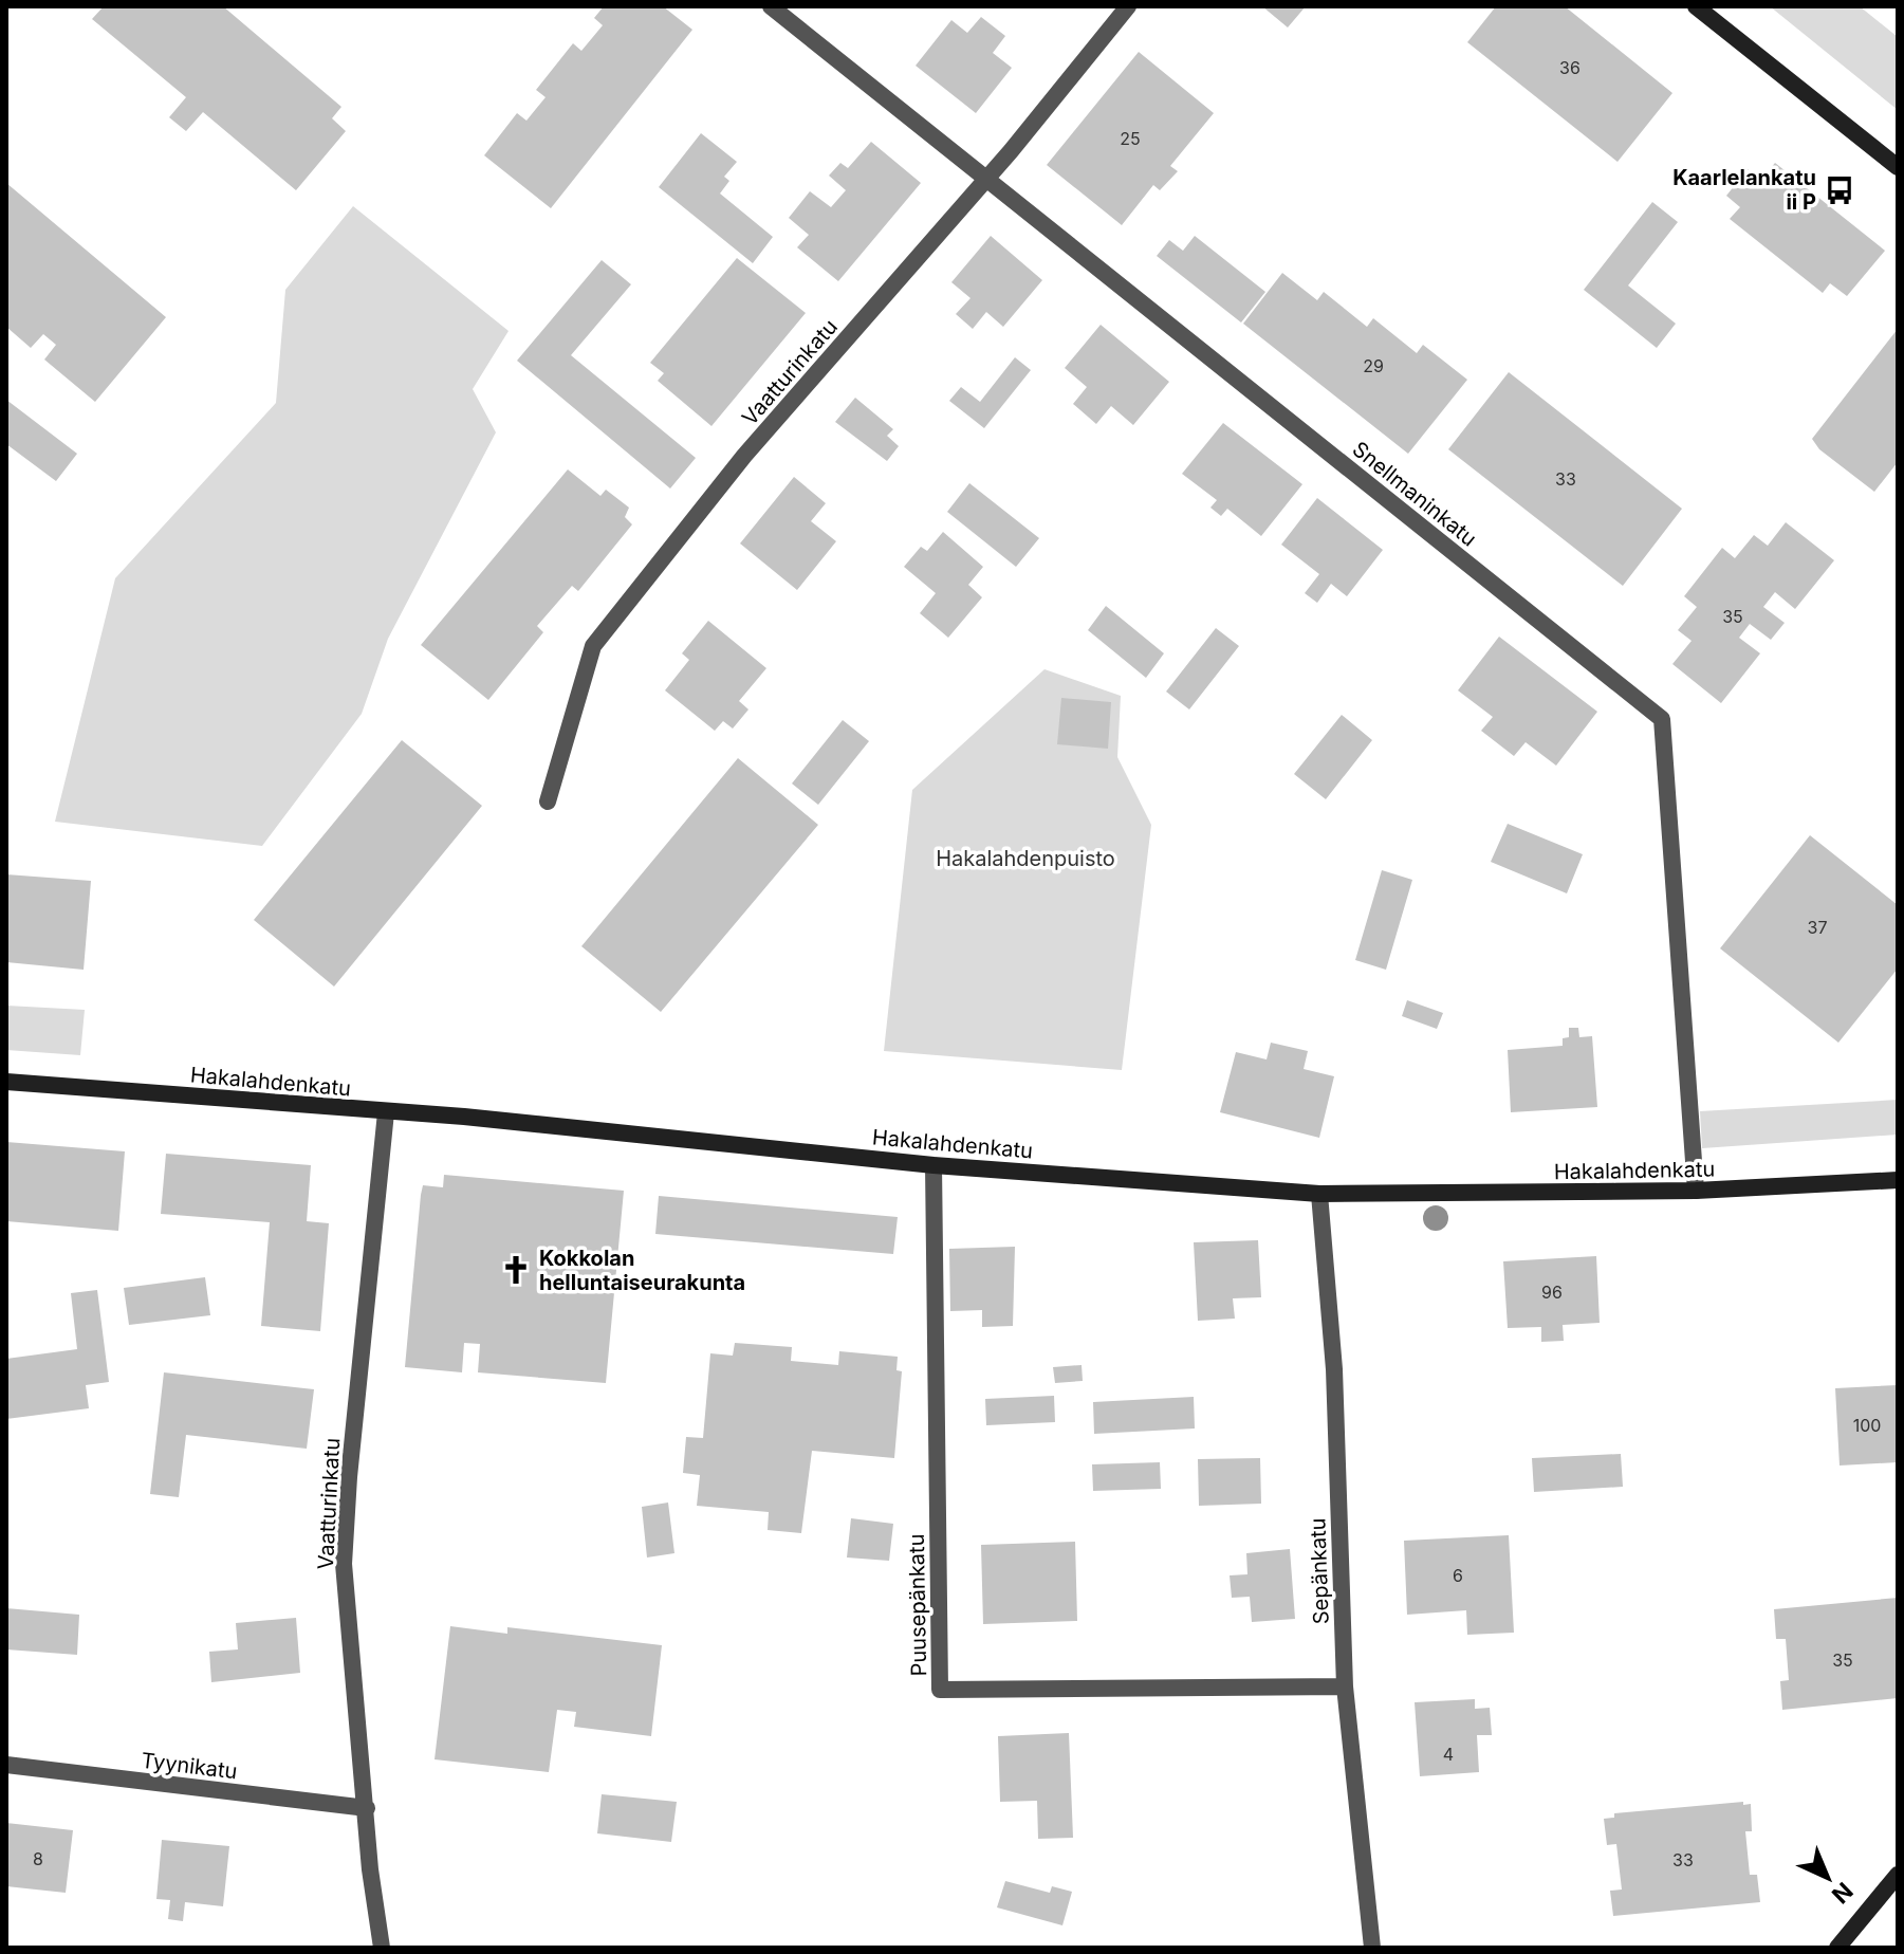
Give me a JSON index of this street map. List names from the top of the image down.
{
  "streets": {
    "street": [
      "Vaatturinkatu",
      "Snellmaninkatu",
      "Hakalahdenkatu",
      "Sepänkatu",
      "Puusepänkatu",
      "Tyynikatu"
    ]
  },
  "crossings": [
    ["Vaatturinkatu", "Snellmaninkatu"],
    ["Vaatturinkatu", "Hakalahdenkatu"],
    ["Vaatturinkatu", "Tyynikatu"],
    ["Snellmaninkatu", "Hakalahdenkatu"],
    ["Hakalahdenkatu", "Sepänkatu"],
    ["Hakalahdenkatu", "Puusepänkatu"],
    ["Sepänkatu", "Puusepänkatu"]
  ],
  "parks": ["Hakalahdenpuisto"],
  "places": {
    "bus stop": ["Kaarlelankatu ii P"],
    "church": ["Kokkolan helluntaiseurakunta"]
  },
  "house_numbers": [
    "36",
    "25",
    "29",
    "33",
    "35",
    "37",
    "96",
    "100",
    "6",
    "35",
    "4",
    "8",
    "33"
  ],
  "north": "bottom right"
}
